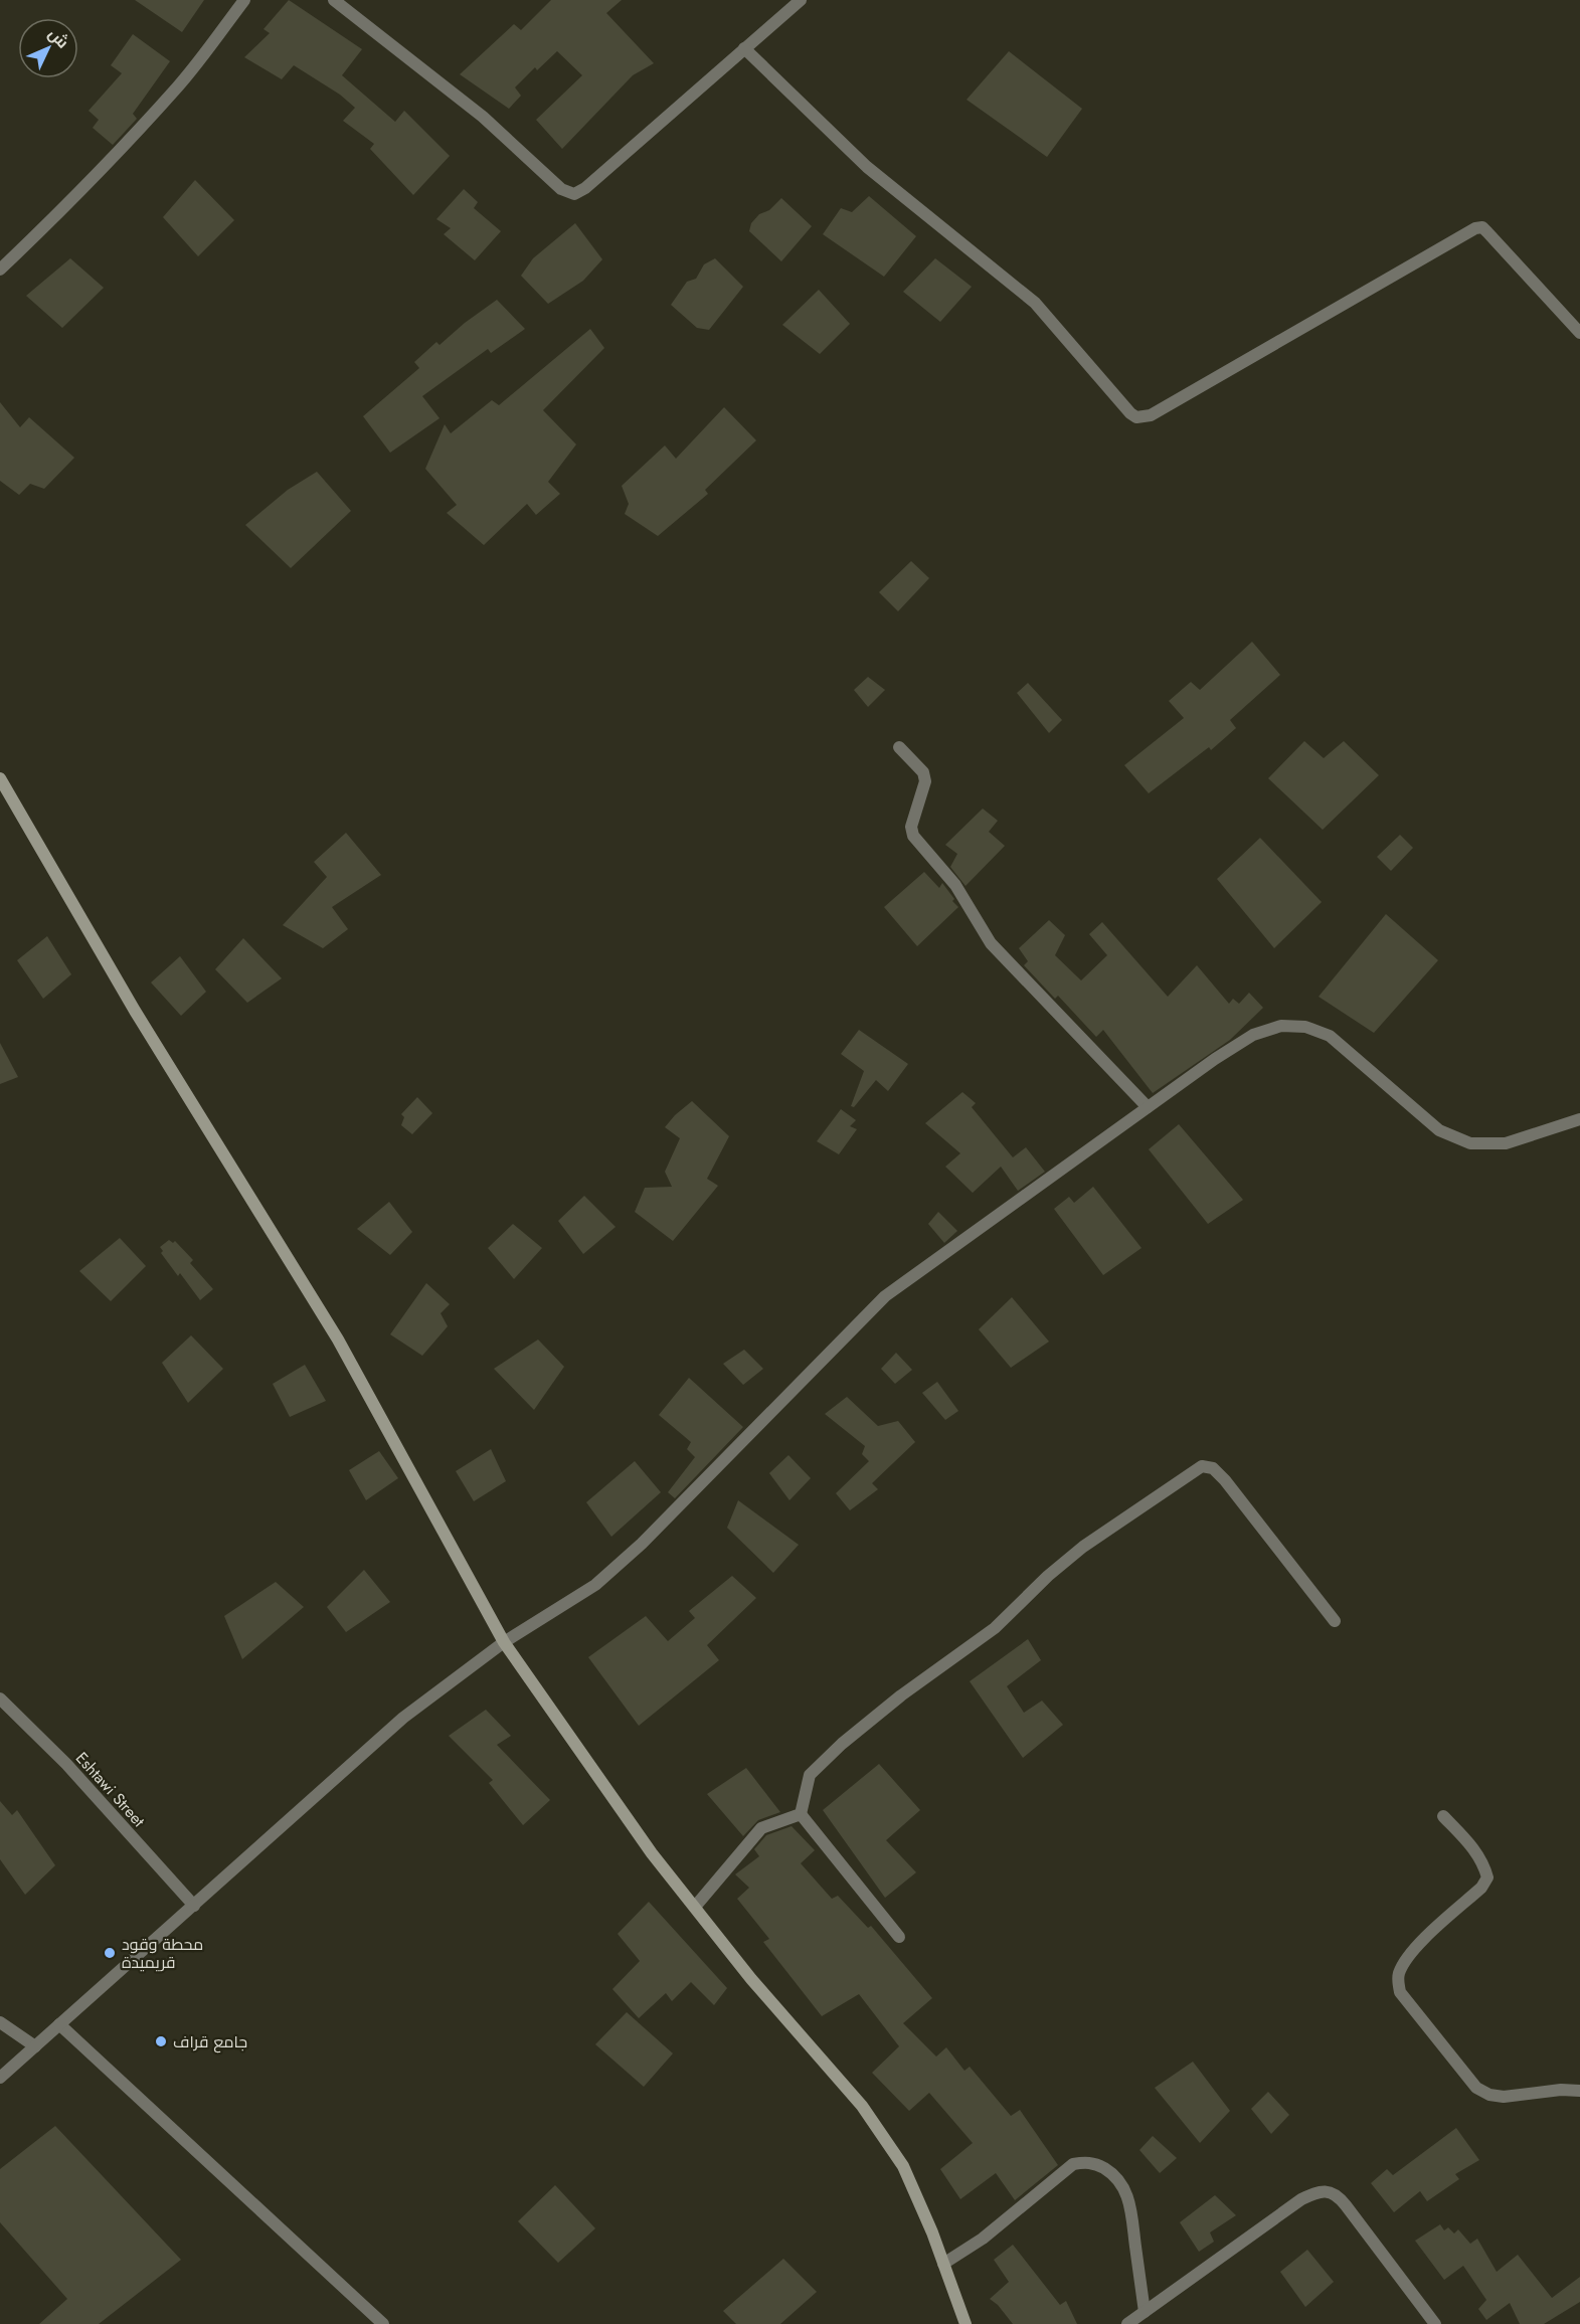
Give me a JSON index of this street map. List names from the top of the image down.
{
  "streets": {
    "street": ["Eshtawi Street"]
  },
  "places": ["محطة وقود قريميدة", "جامع قراف"],
  "north": "top right"
}
